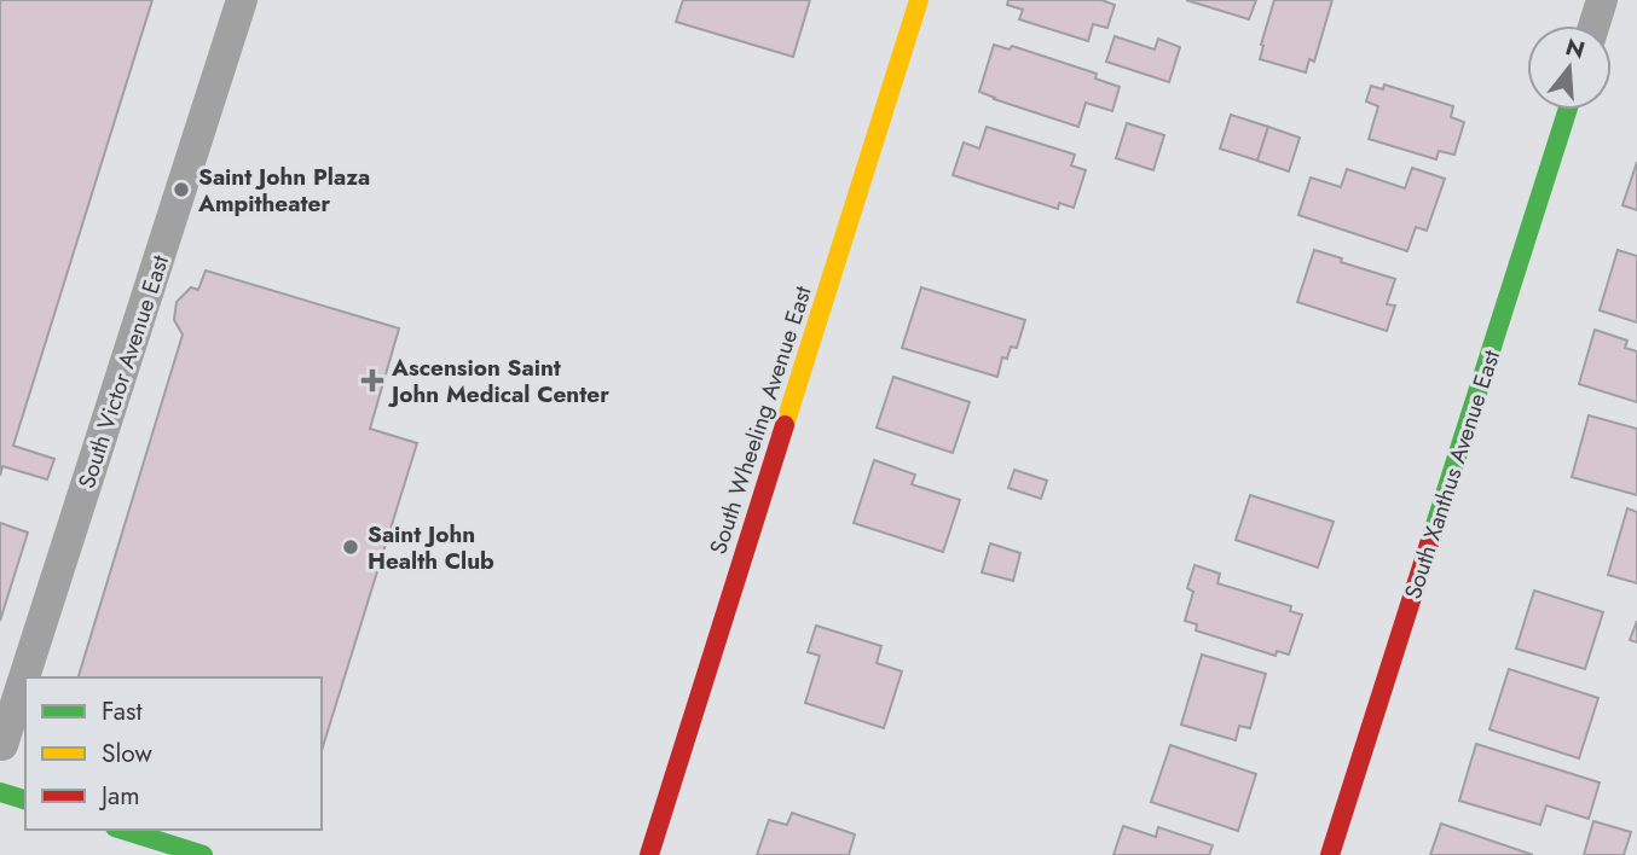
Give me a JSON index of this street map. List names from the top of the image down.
{
  "streets": {
    "street": ["South Victor Avenue East", "South Wheeling Avenue East", "South Xanthus Avenue East"]
  },
  "places": {
    "other": ["Saint John Plaza Ampitheater", "Saint John Health Club"],
    "health": ["Ascension Saint John Medical Center"]
  },
  "legend": ["Fast", "Slow", "Jam"],
  "north": "top"
}
